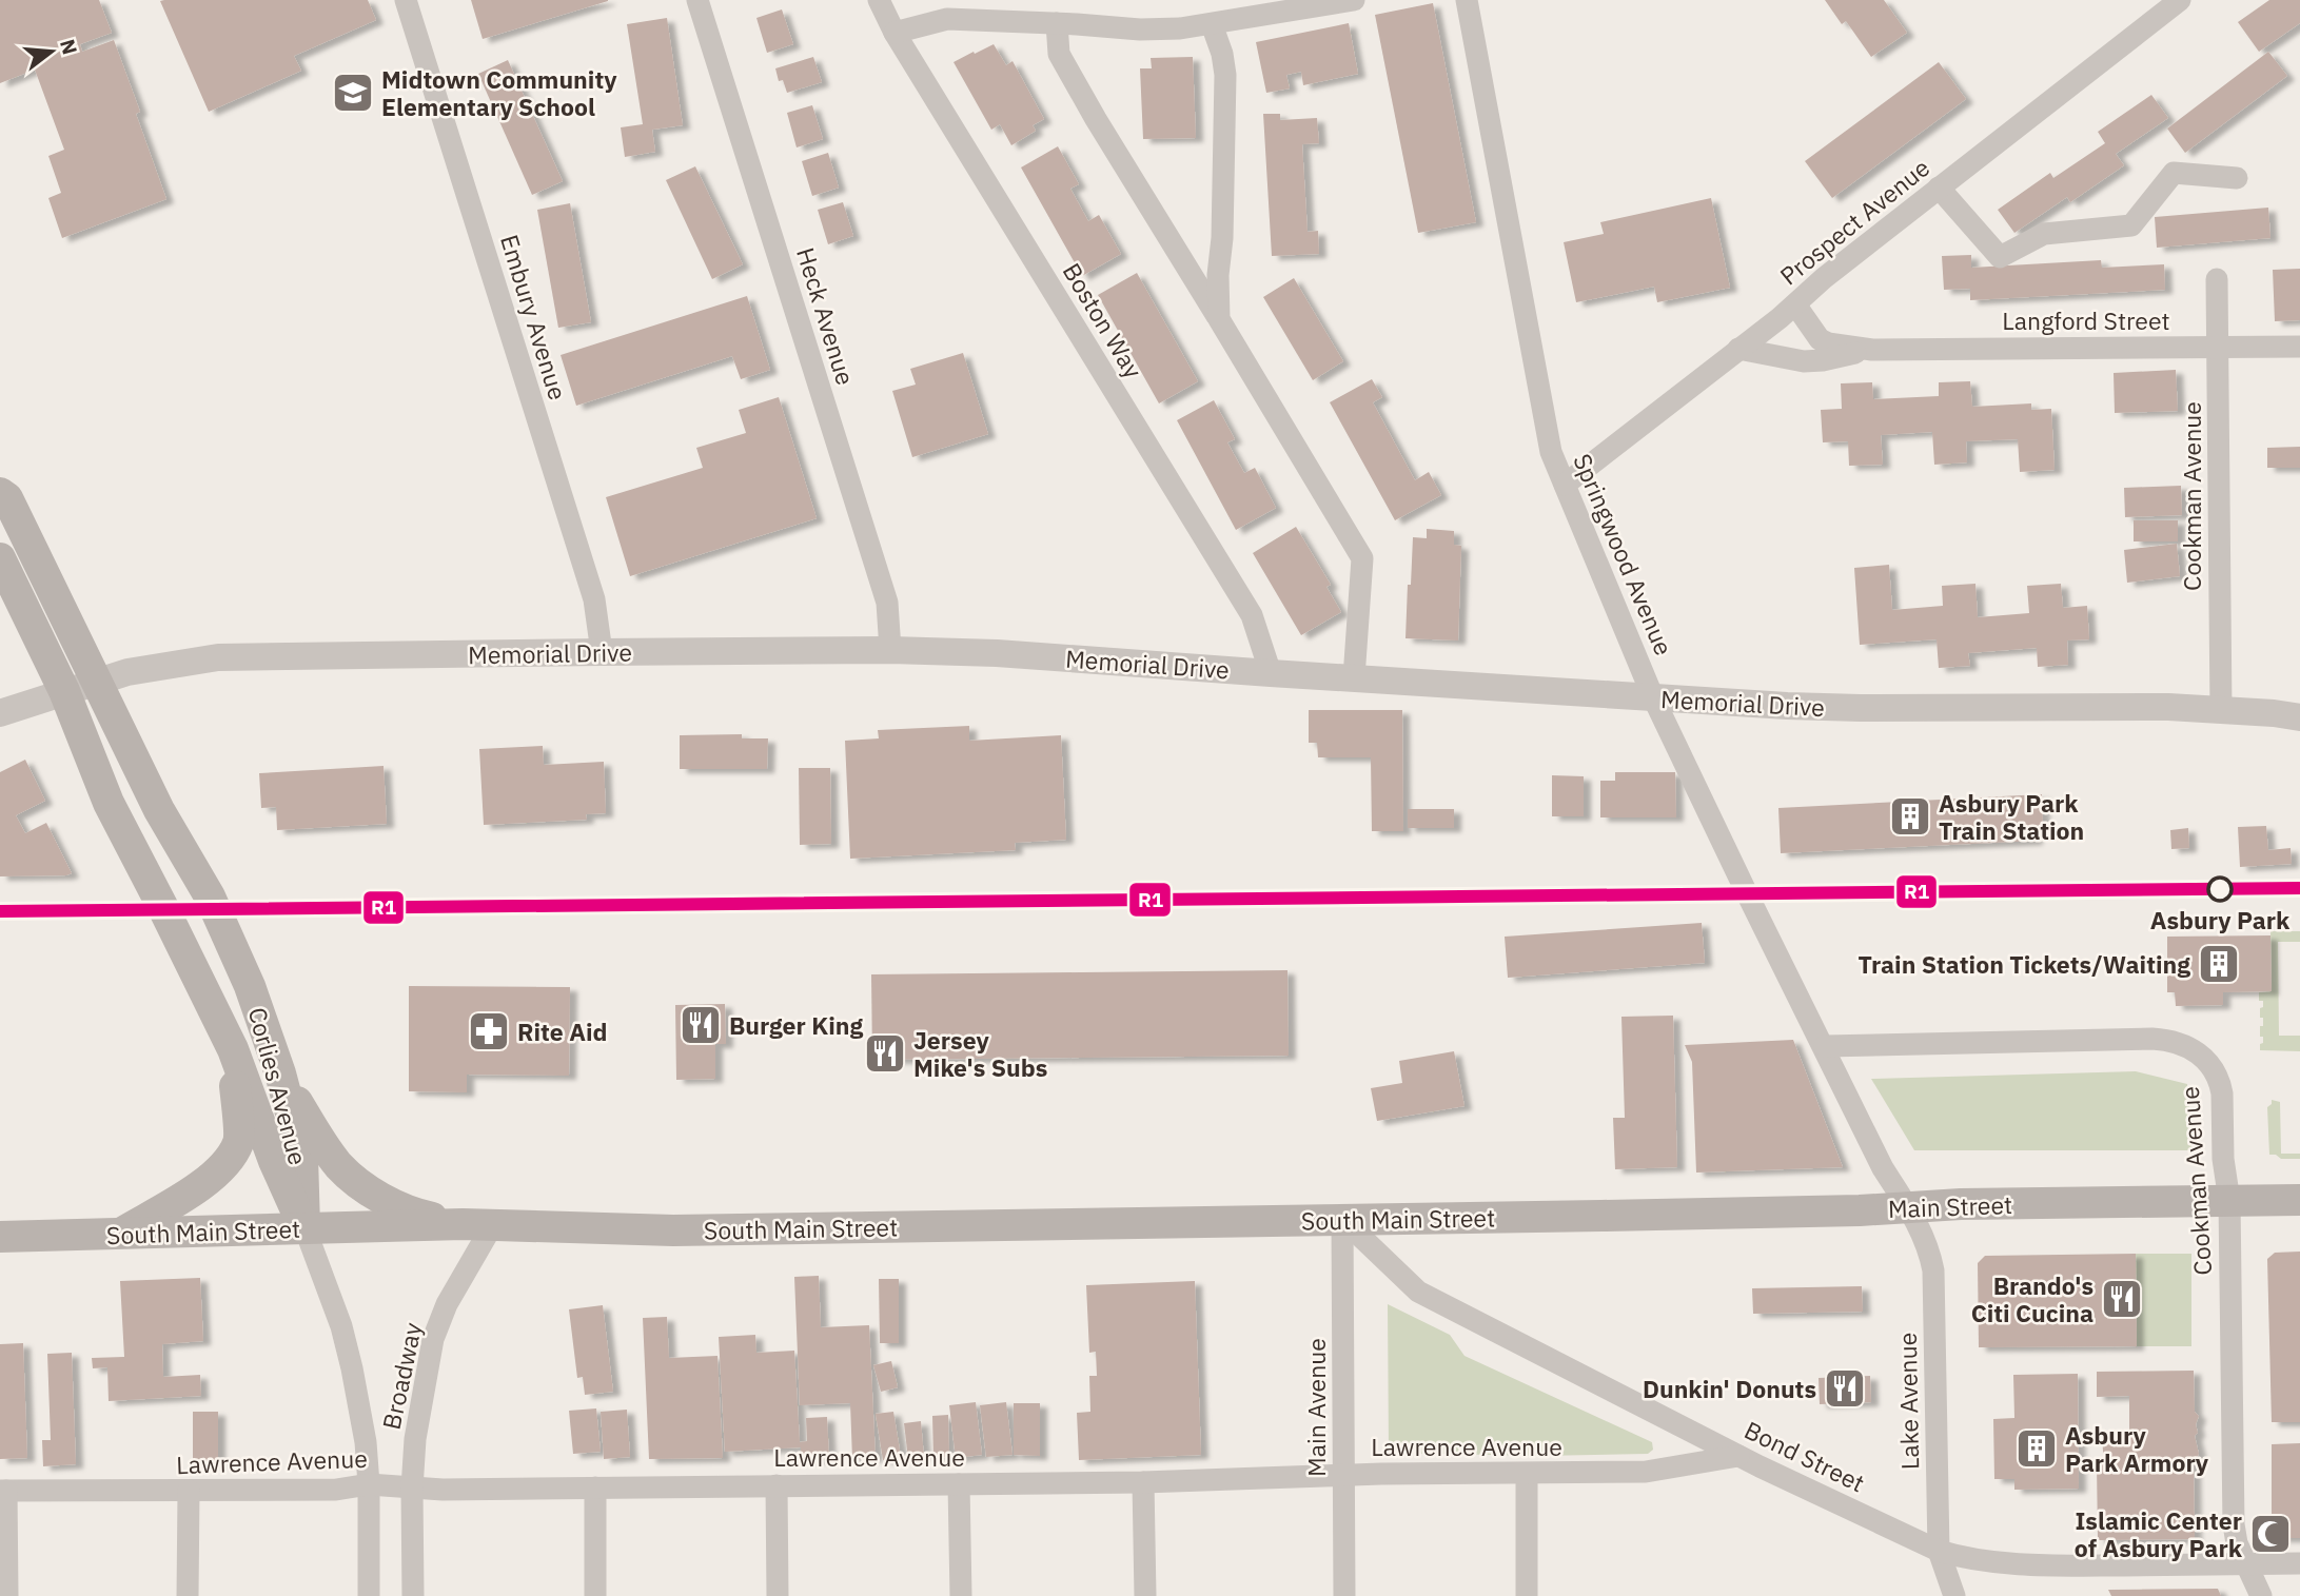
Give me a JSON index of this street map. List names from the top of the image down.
{
  "streets": {
    "main road": ["Corlies Avenue", "Main Street", "South Main Street"],
    "street": [
      "Prospect Avenue",
      "Heck Avenue",
      "Embury Avenue",
      "Boston Way",
      "Langford Street",
      "Cookman Avenue",
      "Springwood Avenue",
      "Memorial Drive",
      "Broadway",
      "Lake Avenue",
      "Main Avenue",
      "Lawrence Avenue",
      "Bond Street"
    ]
  },
  "crossings": [
    ["Prospect Avenue", "Langford Street"],
    ["Prospect Avenue", "Springwood Avenue"],
    ["Heck Avenue", "Memorial Drive"],
    ["Embury Avenue", "Memorial Drive"],
    ["Boston Way", "Memorial Drive"],
    ["Langford Street", "Cookman Avenue"],
    ["Cookman Avenue", "Springwood Avenue"],
    ["Cookman Avenue", "Memorial Drive"],
    ["Cookman Avenue", "Main Street"],
    ["Cookman Avenue", "Bond Street"],
    ["Springwood Avenue", "Memorial Drive"],
    ["Springwood Avenue", "Main Street"],
    ["Springwood Avenue", "Lake Avenue"],
    ["Memorial Drive", "Corlies Avenue"],
    ["Corlies Avenue", "South Main Street"],
    ["Corlies Avenue", "Broadway"],
    ["Main Street", "South Main Street"],
    ["Main Street", "Lake Avenue"],
    ["South Main Street", "Broadway"],
    ["South Main Street", "Main Avenue"],
    ["South Main Street", "Bond Street"],
    ["Broadway", "Lawrence Avenue"],
    ["Lake Avenue", "Bond Street"],
    ["Main Avenue", "Lawrence Avenue"],
    ["Main Avenue", "Bond Street"],
    ["Lawrence Avenue", "Bond Street"]
  ],
  "places": {
    "school or university": ["Midtown Community Elementary School"],
    "building": ["Asbury Park Train Station", "Train Station Tickets/Waiting", "Asbury Park Armory"],
    "other": ["Asbury Park"],
    "restaurant": [
      "Burger King",
      "Jersey Mike's Subs",
      "Brando's Citi Cucina",
      "Dunkin' Donuts"
    ],
    "pharmacy": ["Rite Aid"],
    "mosque": ["Islamic Center of Asbury Park"]
  },
  "lines": ["transit line R1"],
  "north": "right"
}
